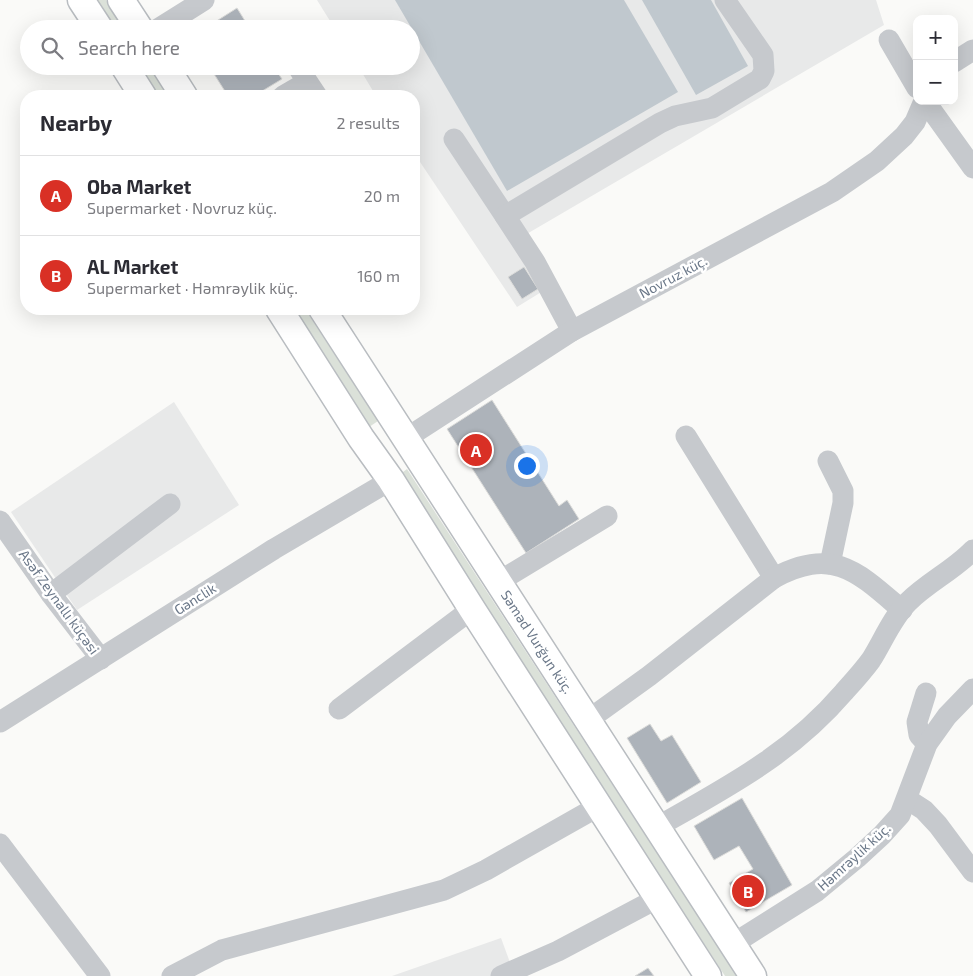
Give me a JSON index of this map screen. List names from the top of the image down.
{
  "streets": {
    "main road": ["Səməd Vurğun küç."],
    "street": [
      "Novruz küç.",
      "Gənclik",
      "Asəf Zeynallı küçəsi",
      "Həmrəylik küç."
    ]
  },
  "crossings": [
    ["Novruz küç.", "Səməd Vurğun küç."],
    ["Gənclik", "Asəf Zeynallı küçəsi"],
    ["Səməd Vurğun küç.", "Həmrəylik küç."]
  ],
  "page": {
    "map_buttons": ["+", "−"],
    "search": "Search here",
    "heading": ["Nearby", "2 results"],
    "list": [
      {
        "mark": "A",
        "name": "Oba Market",
        "note": "Supermarket · Novruz küç.",
        "value": "20 m"
      },
      {
        "mark": "B",
        "name": "AL Market",
        "note": "Supermarket · Həmrəylik küç.",
        "value": "160 m"
      }
    ],
    "pins": ["A", "B"]
  }
}
